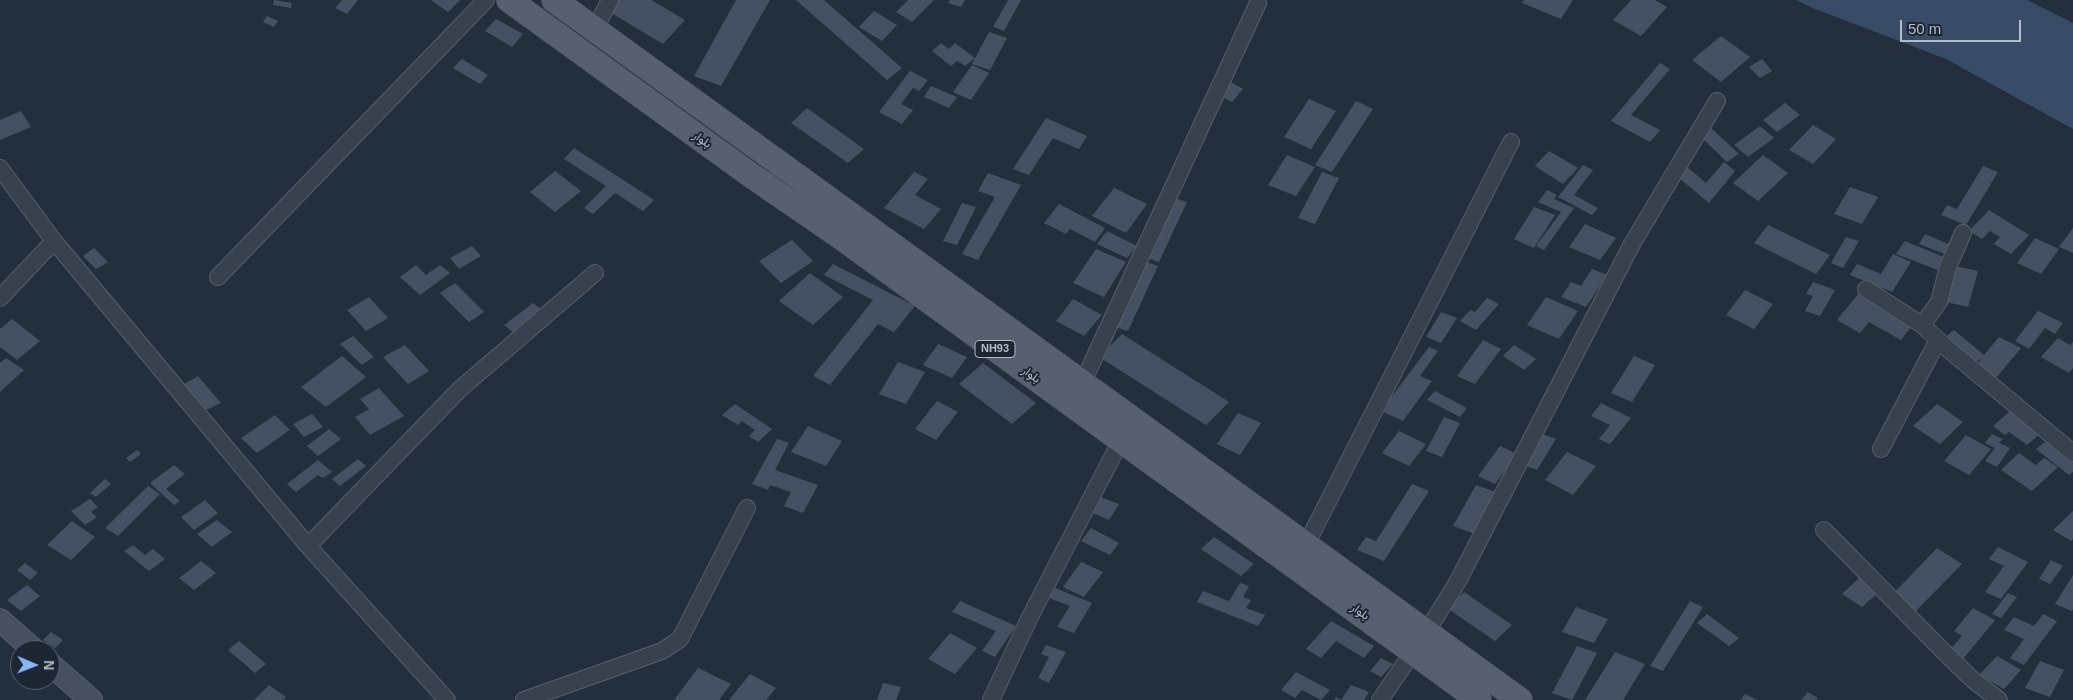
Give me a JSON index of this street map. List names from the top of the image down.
{
  "streets": {
    "main road": ["بلوار", "NH93"]
  },
  "scale_bar": "50 m",
  "north": "right"
}
